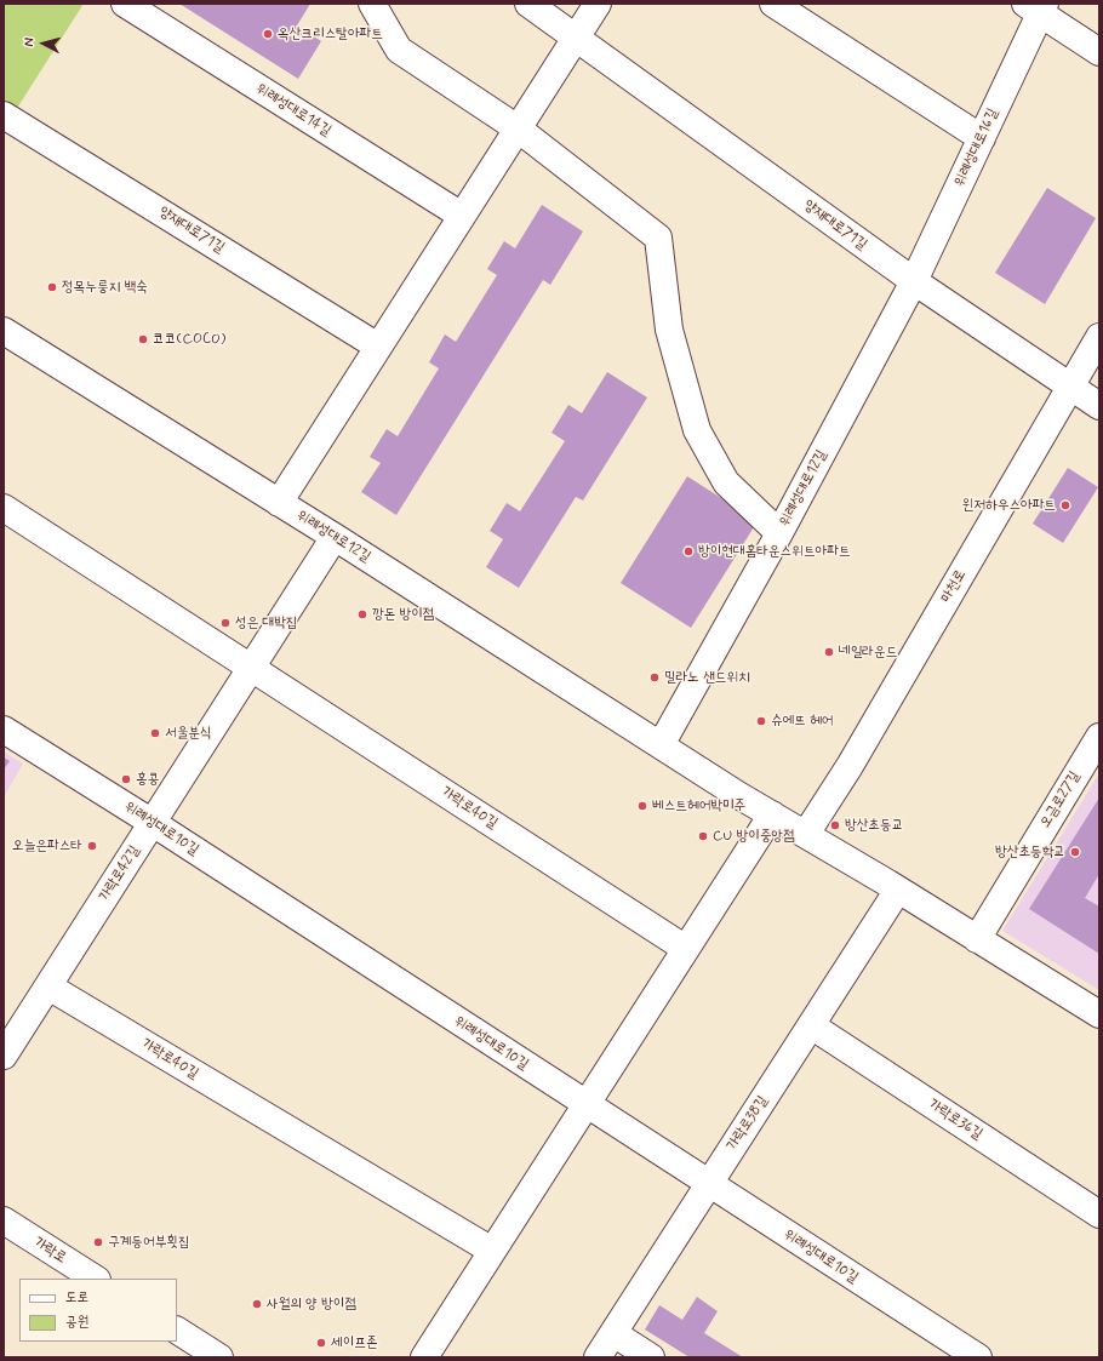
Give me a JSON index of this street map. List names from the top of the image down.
{
  "streets": {
    "street": [
      "위례성대로14길",
      "위례성대로16길",
      "양재대로71길",
      "위례성대로12길",
      "마천로",
      "오금로27길",
      "가락로40길",
      "위례성대로10길",
      "가락로42길",
      "가락로36길",
      "가락로38길",
      "가락로"
    ]
  },
  "crossings": [
    ["위례성대로16길", "양재대로71길"],
    ["위례성대로16길", "위례성대로12길"],
    ["양재대로71길", "위례성대로12길"],
    ["양재대로71길", "마천로"],
    ["위례성대로12길", "마천로"],
    ["위례성대로12길", "가락로42길"],
    ["가락로40길", "가락로42길"],
    ["위례성대로10길", "가락로42길"],
    ["위례성대로10길", "가락로38길"],
    ["가락로36길", "가락로38길"]
  ],
  "places": [
    "옥산크리스탈아파트",
    "정목누룽지 백숙",
    "코코(COCO)",
    "윈저하우스아파트",
    "방이현대홈타운스위트아파트",
    "깡돈 방이점",
    "성은 대박집",
    "네일라운드",
    "밀라노 샌드위치",
    "슈에뜨 헤어",
    "서울분식",
    "홍콩",
    "베스트헤어박미주",
    "방산초등교",
    "CU 방이중앙점",
    "오늘은파스타",
    "방산초등학교",
    "구계등어부횟집",
    "사월의 양 방이점",
    "세이프존"
  ],
  "legend": ["도로", "공원"],
  "north": "left"
}
